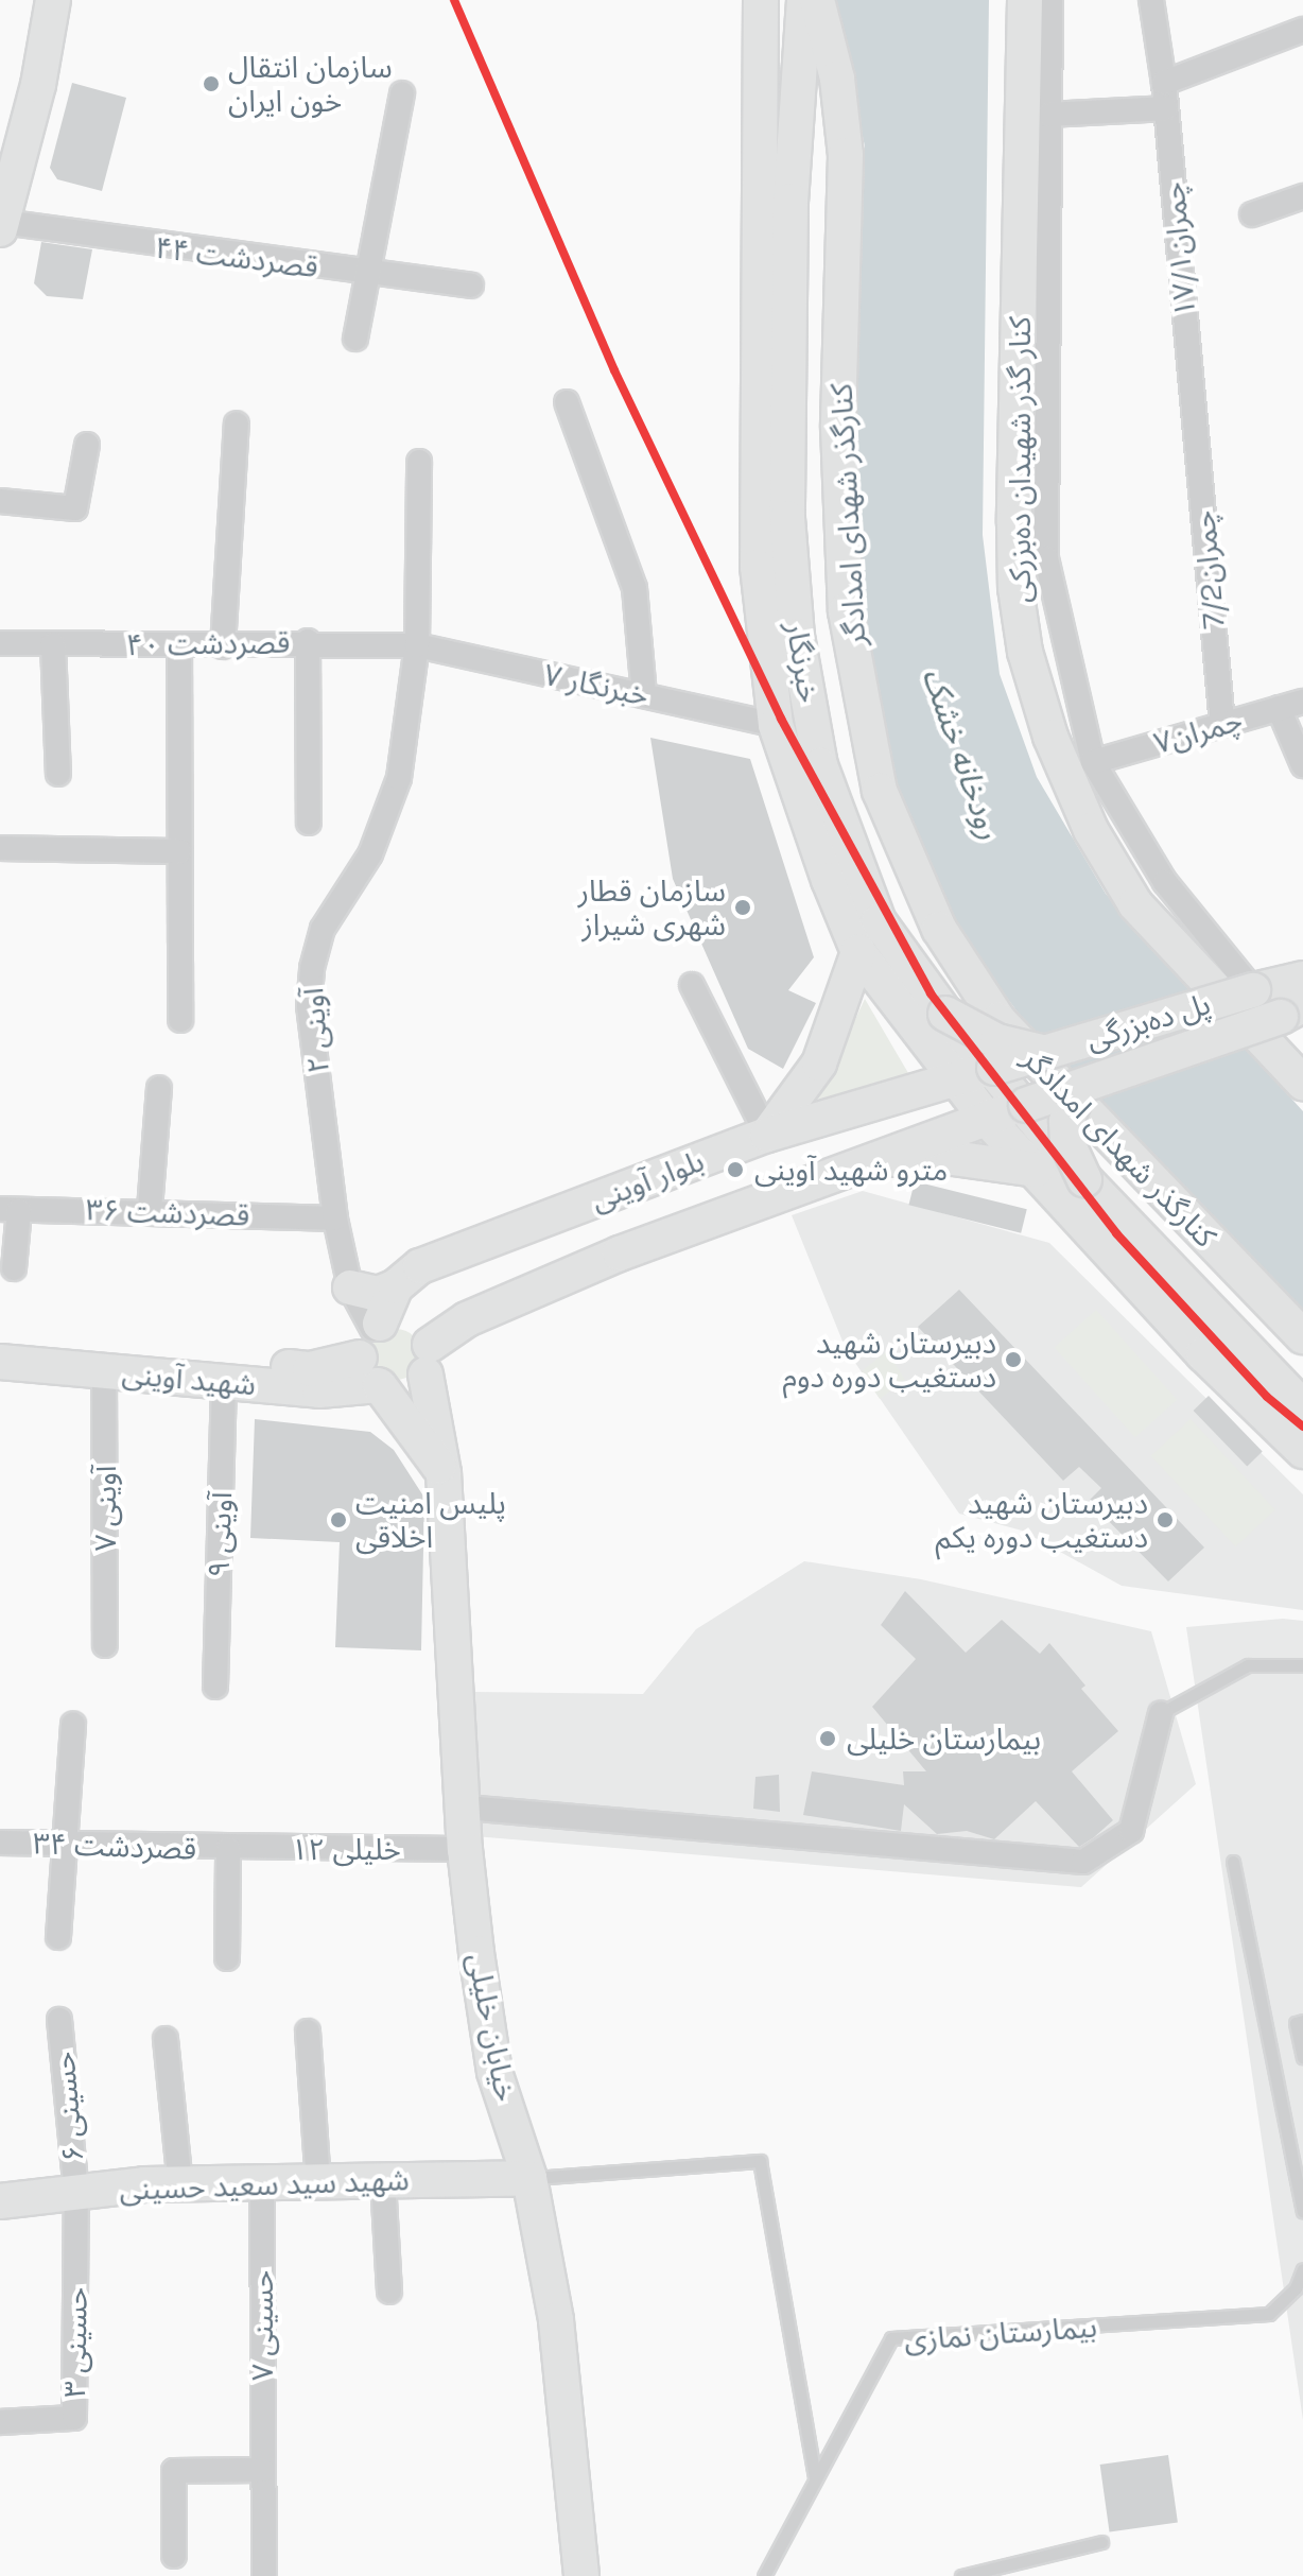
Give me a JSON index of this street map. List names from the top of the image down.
{
  "streets": {
    "main road": [
      "کنار گذر شهیدان ده‌بزرکی",
      "کنارگذر شهدای امدادگر",
      "خبرنگار",
      "پل ده‌بزرگی",
      "بلوار آوینی",
      "شهید آوینی",
      "خیابان خلیلی",
      "شهید سید سعید حسینی"
    ],
    "street": [
      "چمران۱۷/۱",
      "۴۴ قصردشت",
      "7/2چمران",
      "۴۰ قصردشت",
      "۷ خبرنگار",
      "چمران۷",
      "۲ آوینی",
      "۳۶ قصردشت",
      "۷ آوینی",
      "۹ آوینی",
      "قصردشت ۳۴",
      "۱۲ خلیلی",
      "۶ حسینی",
      "۷ حسینی",
      "۳ حسینی"
    ],
    "lane": ["بیمارستان نمازی"]
  },
  "crossings": [
    ["چمران۱۷/۱", "7/2چمران"],
    ["7/2چمران", "چمران۷"],
    ["۴۰ قصردشت", "۷ خبرنگار"],
    ["۴۰ قصردشت", "۲ آوینی"],
    ["خبرنگار", "۷ خبرنگار"],
    ["خبرنگار", "پل ده‌بزرگی"],
    ["خبرنگار", "بلوار آوینی"],
    ["۷ خبرنگار", "۲ آوینی"],
    ["پل ده‌بزرگی", "بلوار آوینی"],
    ["۲ آوینی", "بلوار آوینی"],
    ["۲ آوینی", "۳۶ قصردشت"],
    ["۲ آوینی", "شهید آوینی"],
    ["بلوار آوینی", "شهید آوینی"],
    ["بلوار آوینی", "خیابان خلیلی"],
    ["شهید آوینی", "۷ آوینی"],
    ["شهید آوینی", "۹ آوینی"],
    ["قصردشت ۳۴", "۱۲ خلیلی"],
    ["۱۲ خلیلی", "خیابان خلیلی"],
    ["خیابان خلیلی", "شهید سید سعید حسینی"],
    ["۶ حسینی", "شهید سید سعید حسینی"],
    ["۶ حسینی", "۳ حسینی"],
    ["شهید سید سعید حسینی", "۷ حسینی"],
    ["شهید سید سعید حسینی", "۳ حسینی"]
  ],
  "water": ["رودخانه خشک"],
  "places": [
    "سازمان انتقال خون ایران",
    "سازمان قطار شهری شیراز",
    "مترو شهید آوینی",
    "دبیرستان شهید دستغیب دوره دوم",
    "پلیس امنیت اخلاقی",
    "دبیرستان شهید دستغیب دوره یکم",
    "بیمارستان خلیلی"
  ]
}
